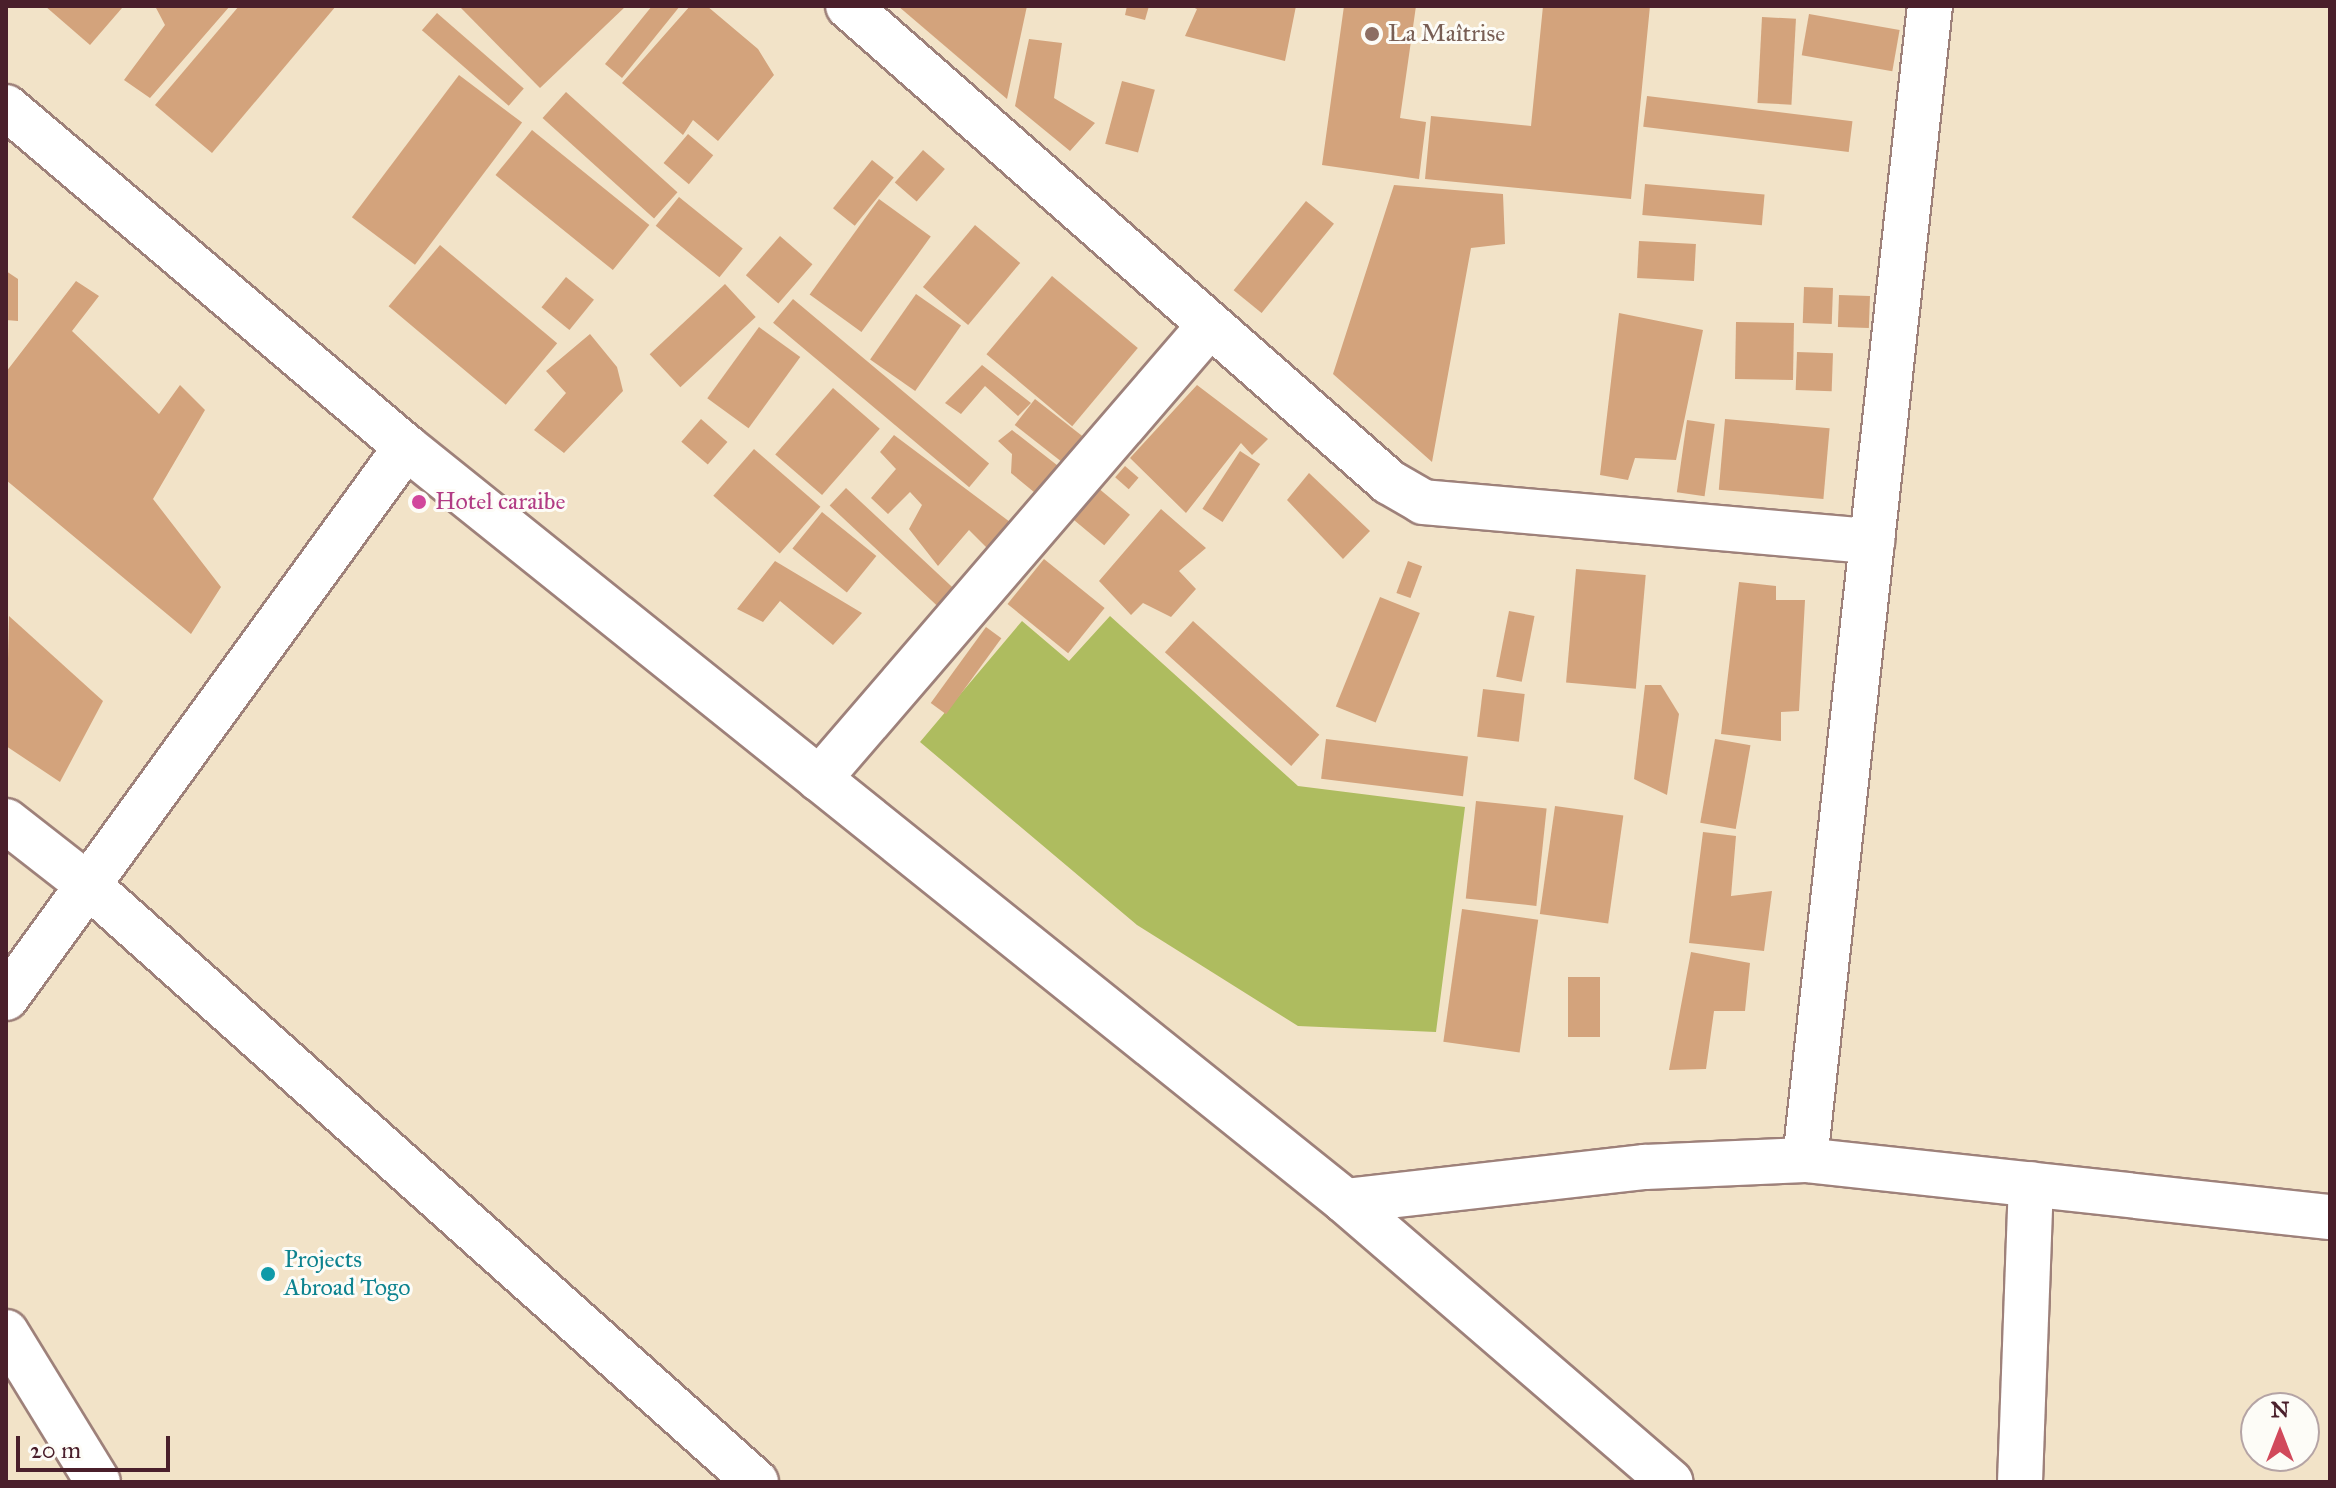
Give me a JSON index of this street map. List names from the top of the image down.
{
  "places": ["La Maîtrise", "Hotel caraibe", "Projects Abroad Togo"],
  "scale_bar": "20 m",
  "north": "top"
}
